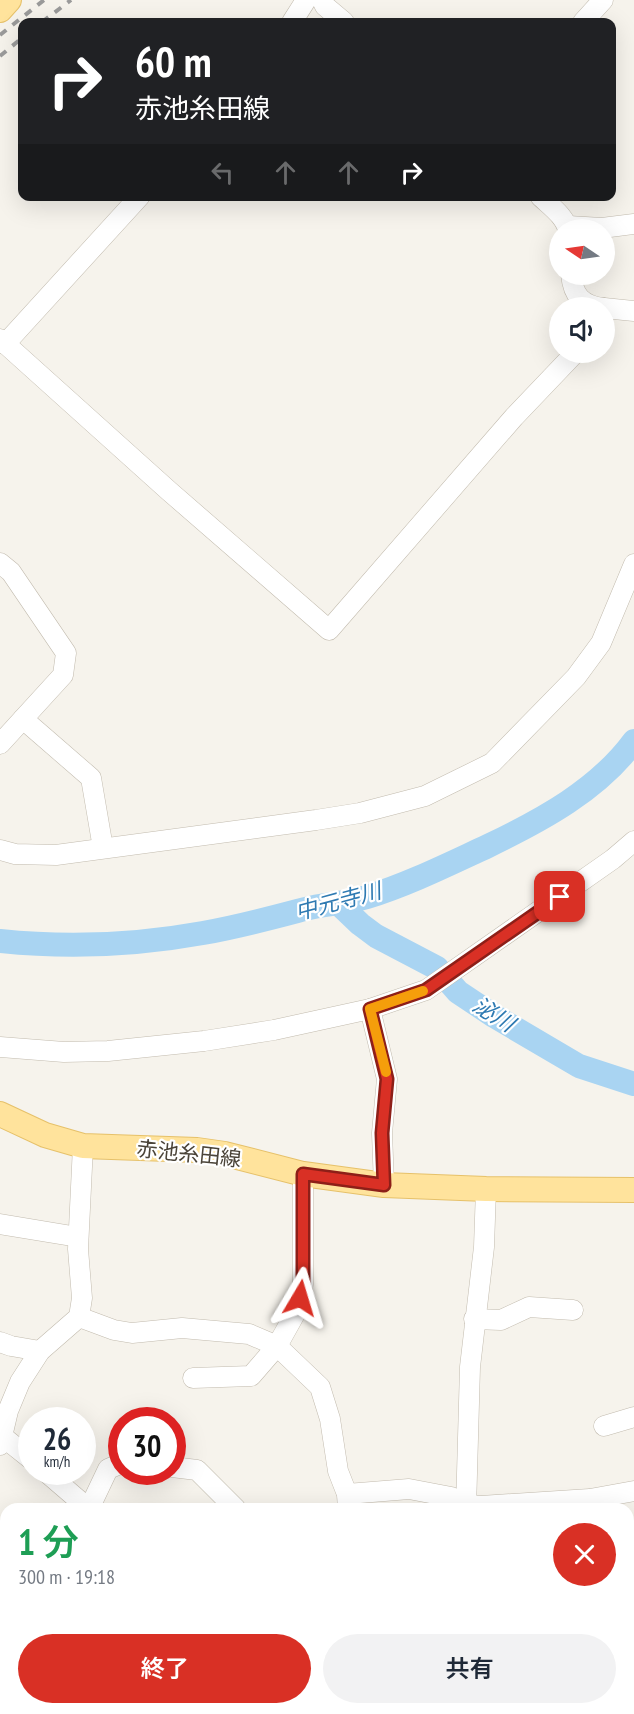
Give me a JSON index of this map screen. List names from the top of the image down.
{
  "streets": {
    "main road": ["赤池糸田線"]
  },
  "water": ["中元寺川", "泌川"],
  "north": "left",
  "page": {
    "turn": ["60 m", "赤池糸田線"],
    "speed": "26 km/h",
    "limit": "30",
    "heading": ["1 分", "300 m · 19:18"],
    "buttons": ["終了", "共有"]
  }
}
